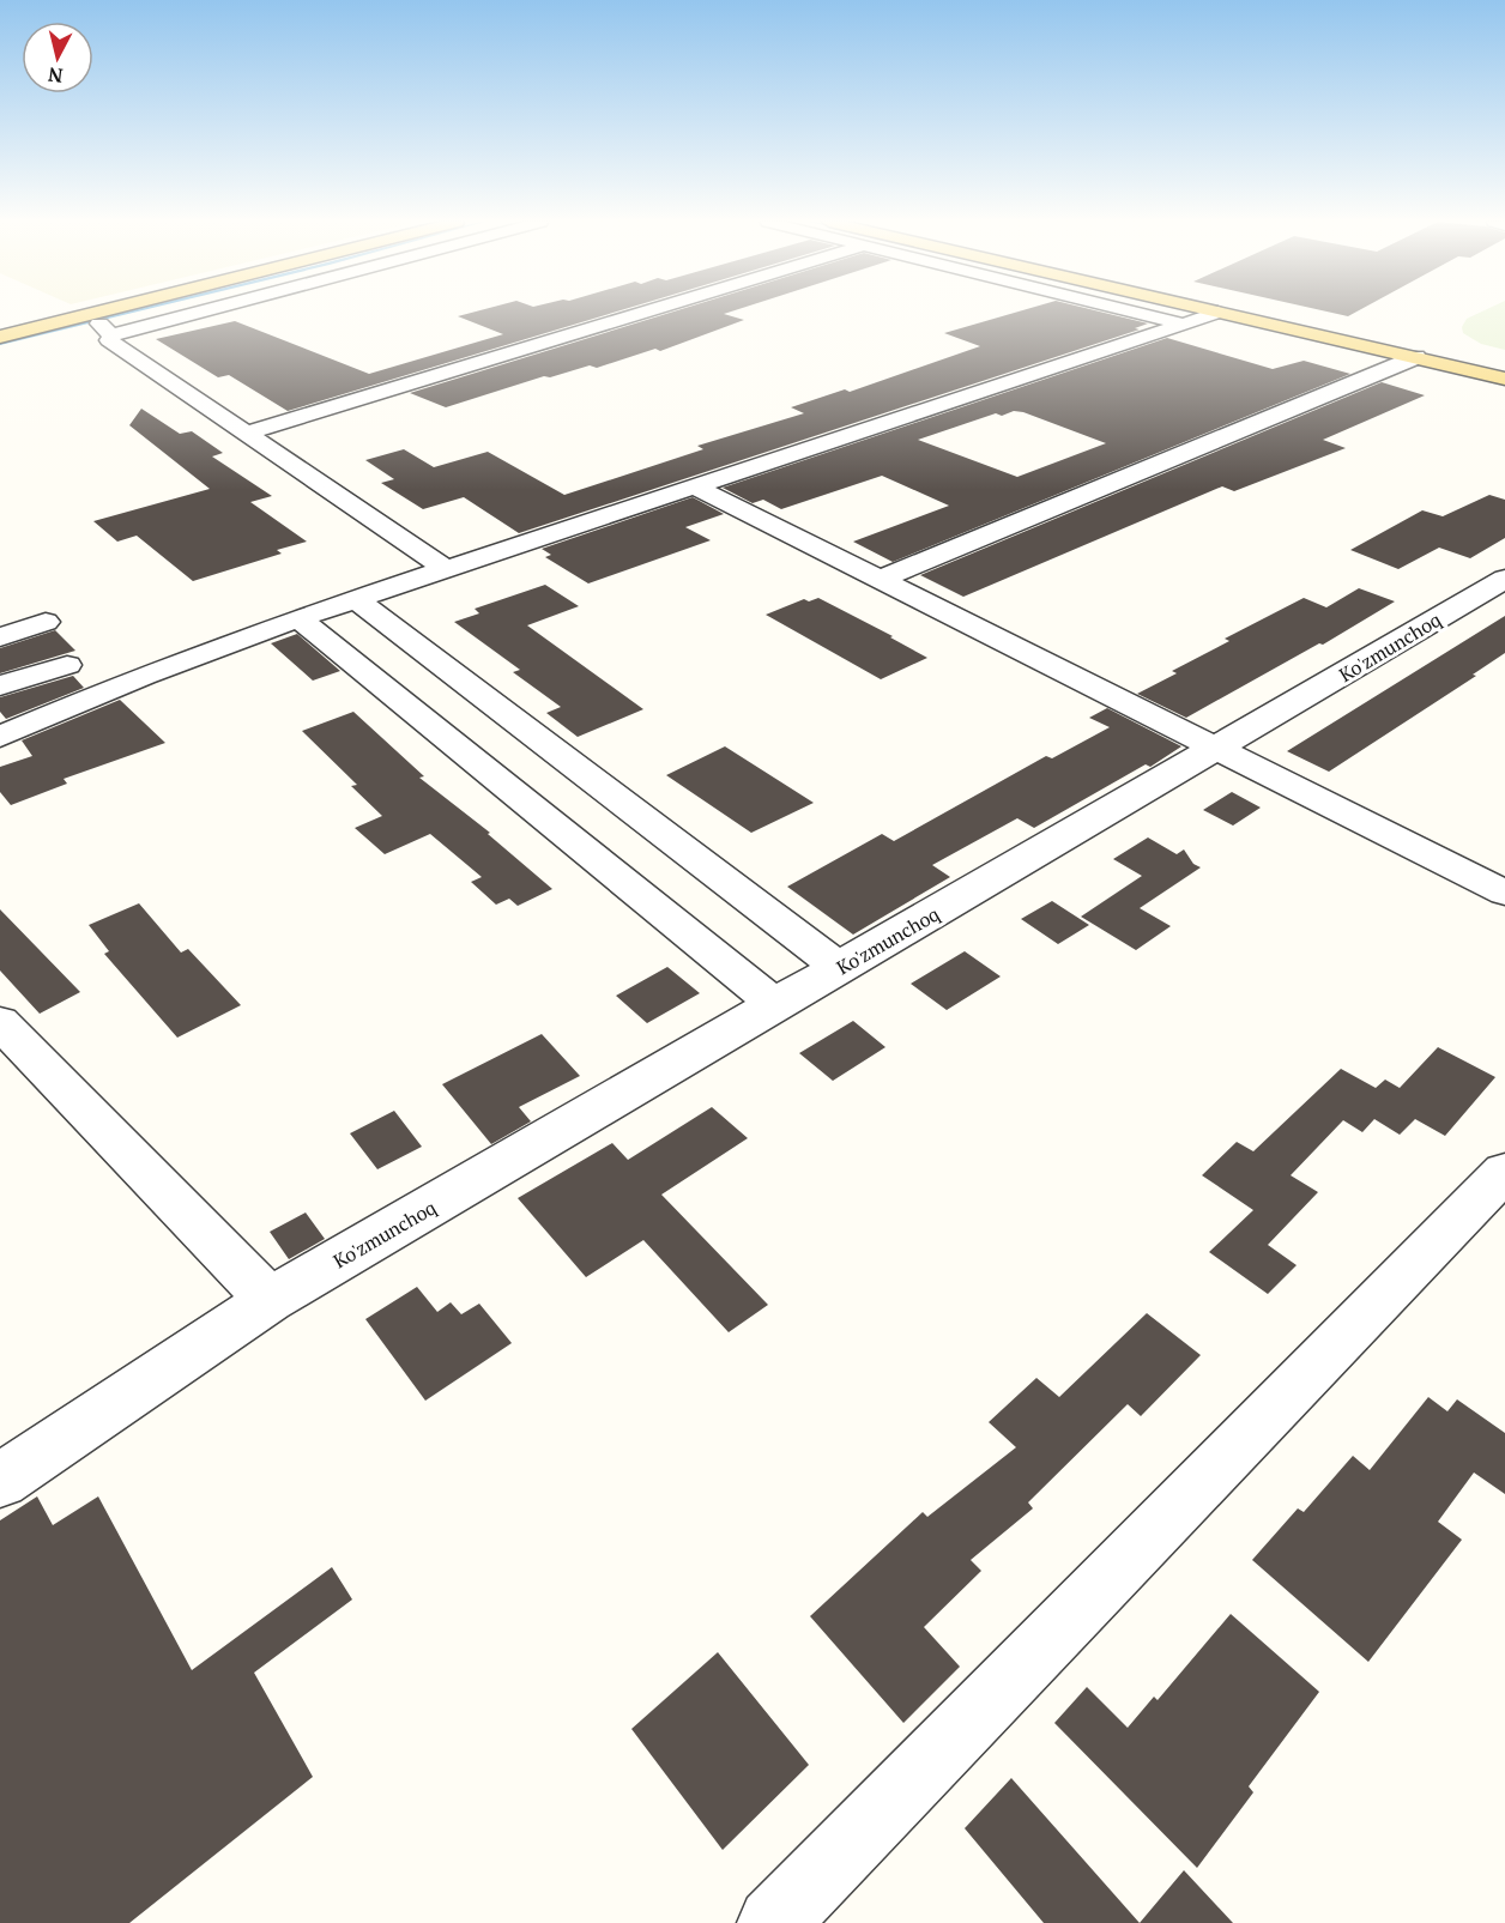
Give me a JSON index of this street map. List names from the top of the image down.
{
  "streets": {
    "street": ["Ko'zmunchoq"]
  },
  "north": "bottom"
}
